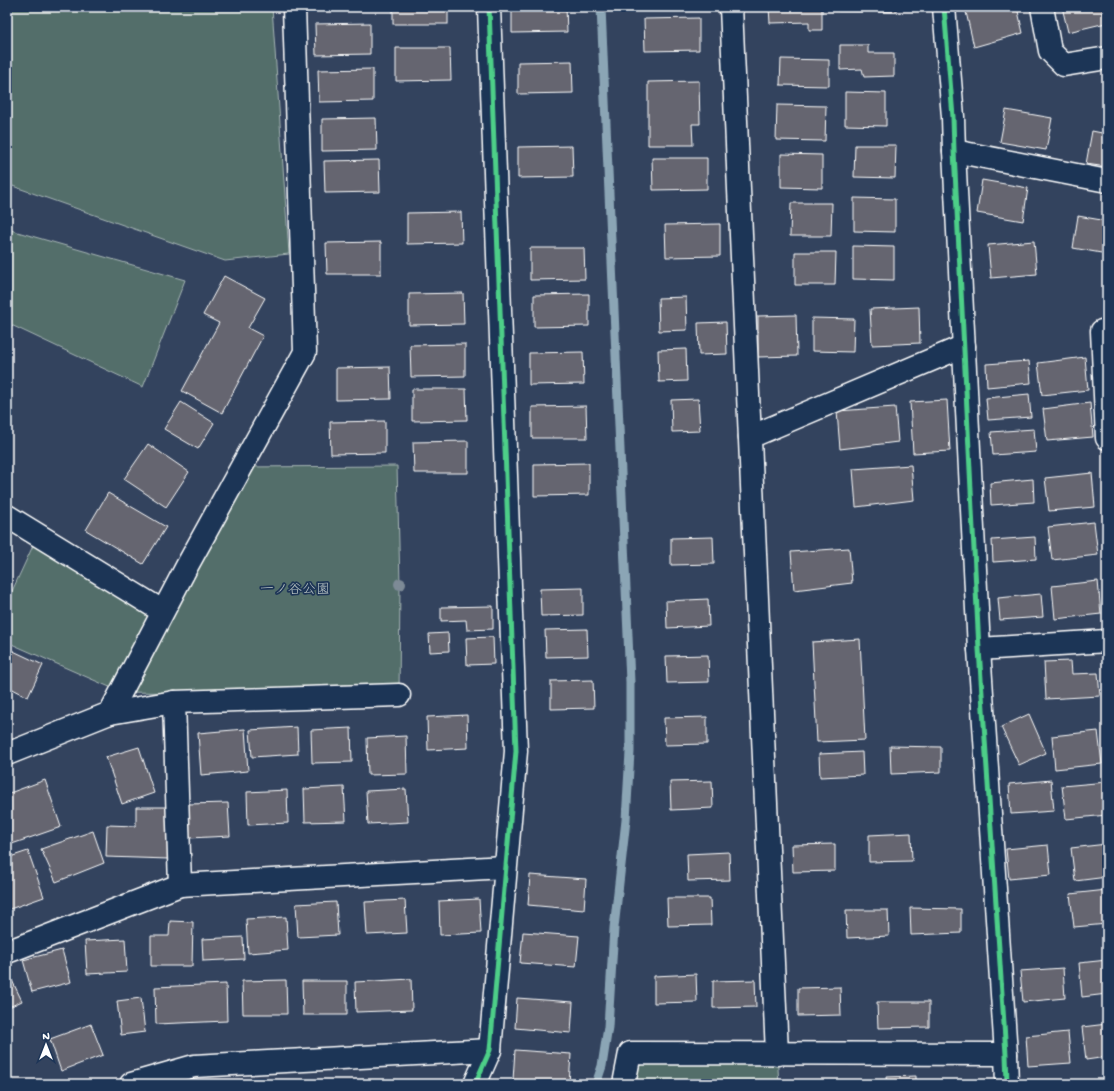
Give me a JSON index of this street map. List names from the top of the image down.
{
  "parks": ["一ノ谷公園"],
  "north": "top"
}
